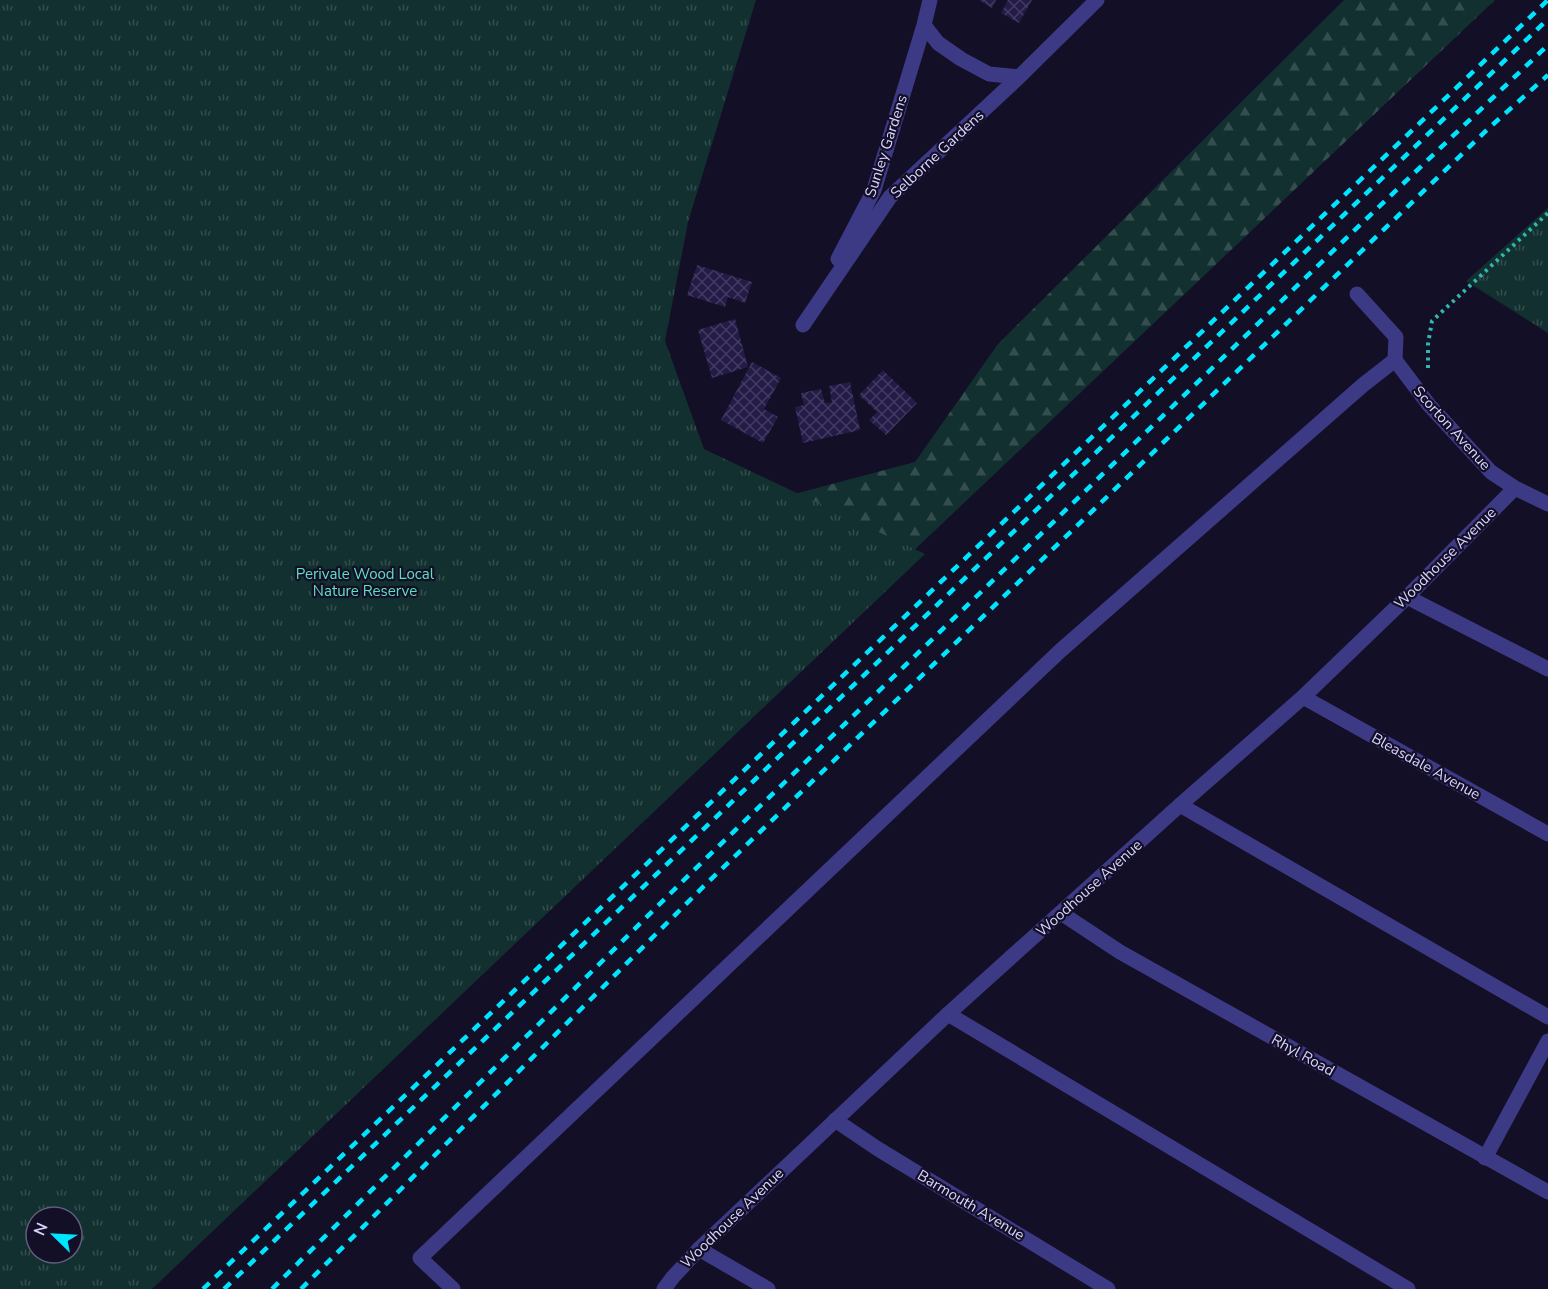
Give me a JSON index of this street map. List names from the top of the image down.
{
  "streets": {
    "street": [
      "Sunley Gardens",
      "Selborne Gardens",
      "Scorton Avenue",
      "Woodhouse Avenue",
      "Bleasdale Avenue",
      "Rhyl Road",
      "Barmouth Avenue"
    ]
  },
  "crossings": [
    ["Sunley Gardens", "Selborne Gardens"],
    ["Scorton Avenue", "Woodhouse Avenue"],
    ["Woodhouse Avenue", "Bleasdale Avenue"],
    ["Woodhouse Avenue", "Rhyl Road"],
    ["Woodhouse Avenue", "Barmouth Avenue"]
  ],
  "parks": ["Perivale Wood Local Nature Reserve"],
  "north": "top left"
}
